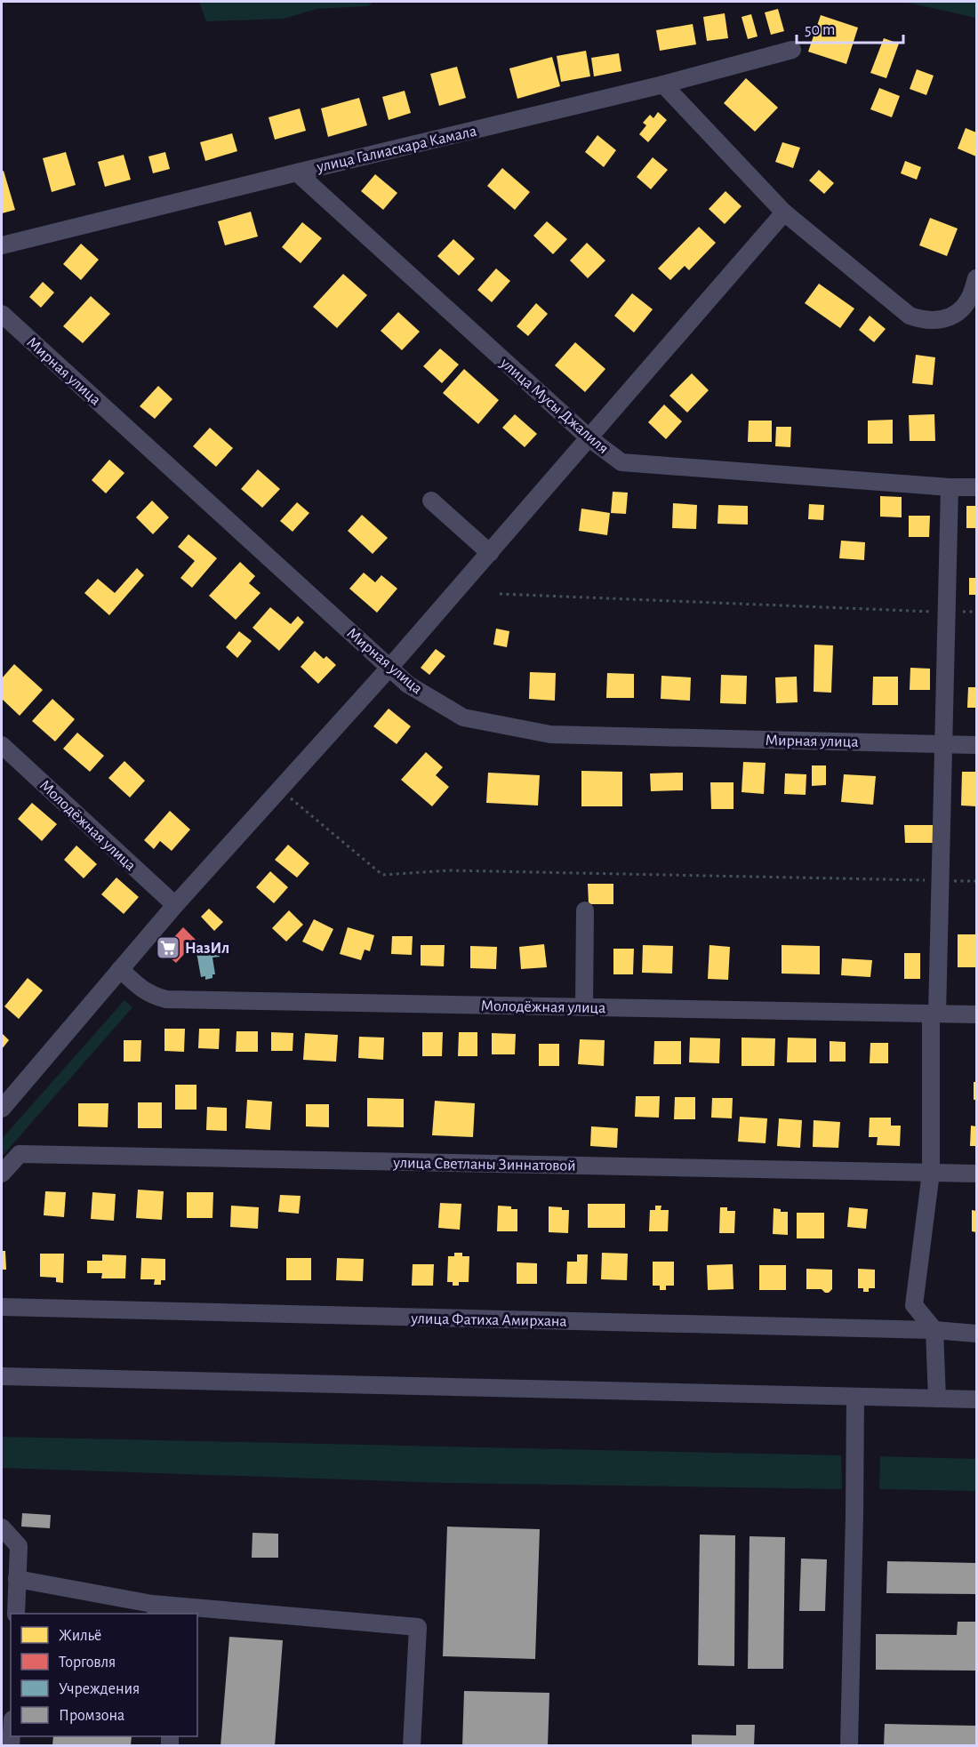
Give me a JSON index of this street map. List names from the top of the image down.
{
  "streets": {
    "street": [
      "улица Галиаскара Камала",
      "Мирная улица",
      "улица Мусы Джалиля",
      "Молодёжная улица",
      "улица Светланы Зиннатовой",
      "улица Фатиха Амирхана"
    ]
  },
  "crossings": [
    ["улица Галиаскара Камала", "улица Мусы Джалиля"]
  ],
  "places": {
    "supermarket": ["НазИл"]
  },
  "legend": [
    "Жильё",
    "Торговля",
    "Учреждения",
    "Промзона"
  ],
  "scale_bar": "50 m"
}
